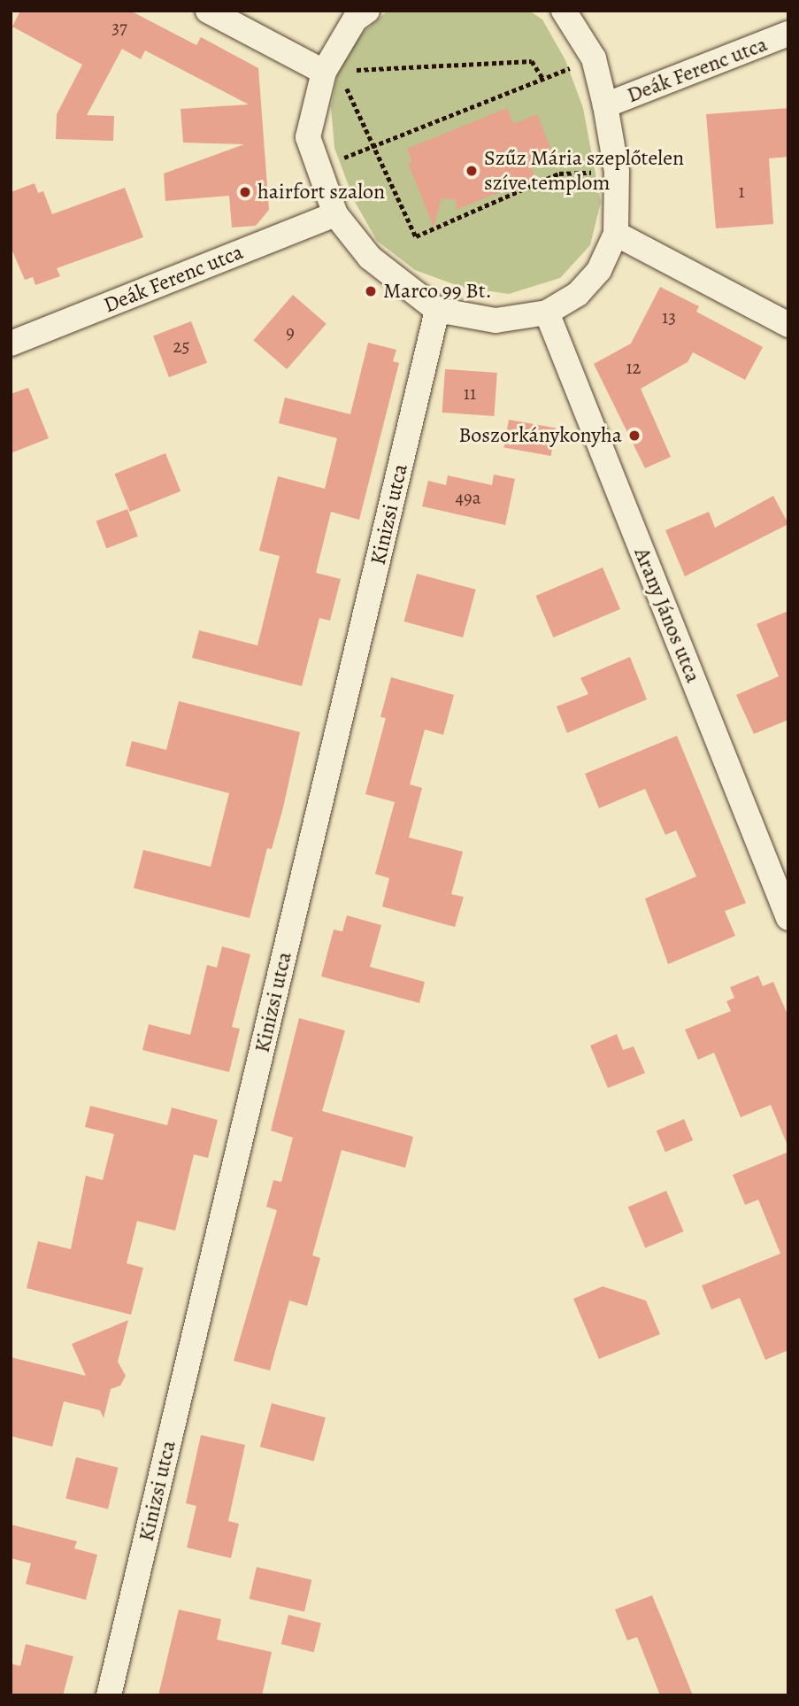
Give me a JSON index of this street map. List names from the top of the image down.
{
  "streets": {
    "street": ["Deák Ferenc utca", "Kinizsi utca", "Arany János utca"]
  },
  "places": [
    "Szűz Mária szeplőtelen szíve templom",
    "hairfort szalon",
    "Marco 99 Bt.",
    "Boszorkánykonyha"
  ],
  "house_numbers": [
    "37",
    "1",
    "13",
    "9",
    "25",
    "12",
    "11",
    "49a"
  ]
}
